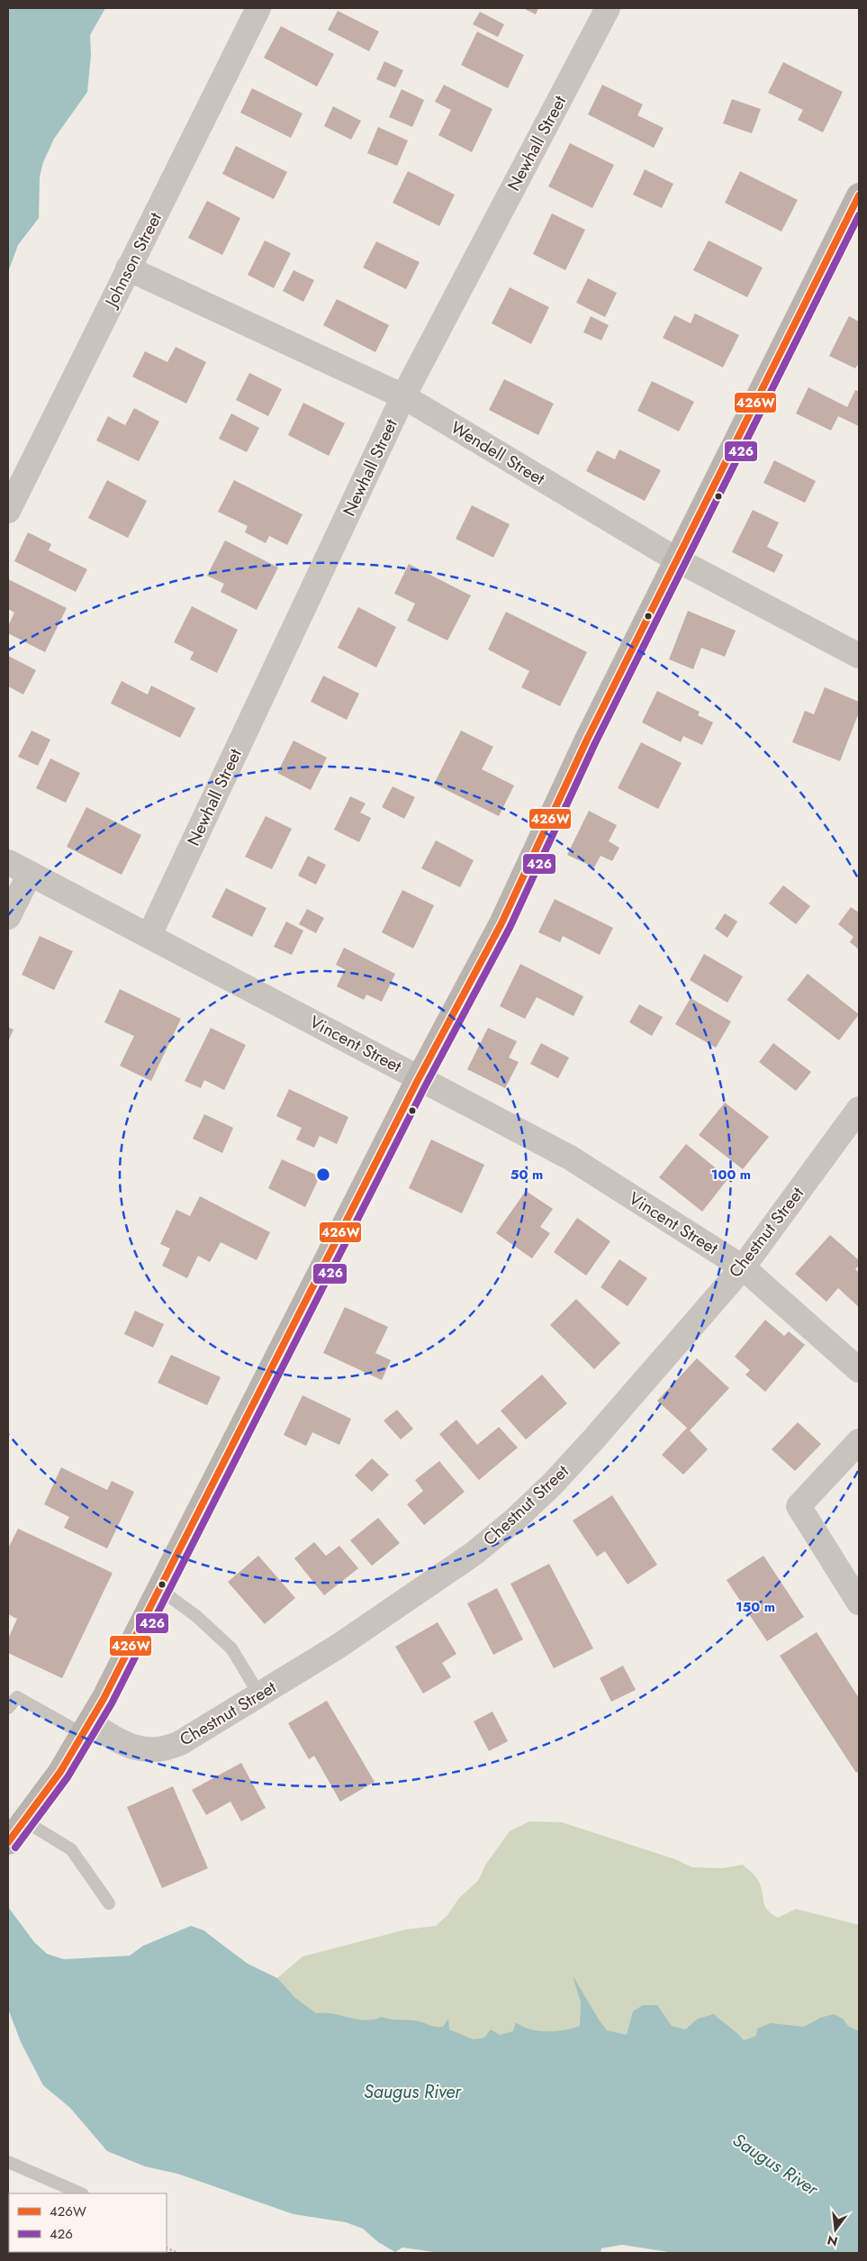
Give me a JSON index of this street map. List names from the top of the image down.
{
  "streets": {
    "street": [
      "Newhall Street",
      "Johnson Street",
      "Wendell Street",
      "Vincent Street",
      "Chestnut Street"
    ]
  },
  "crossings": [
    ["Newhall Street", "Wendell Street"],
    ["Newhall Street", "Vincent Street"],
    ["Johnson Street", "Wendell Street"],
    ["Vincent Street", "Chestnut Street"]
  ],
  "water": ["Saugus River"],
  "lines": ["transit line 426W", "transit line 426"],
  "legend": ["426W", "426"],
  "north": "bottom",
  "rings": ["50 m", "100 m", "150 m"]
}
